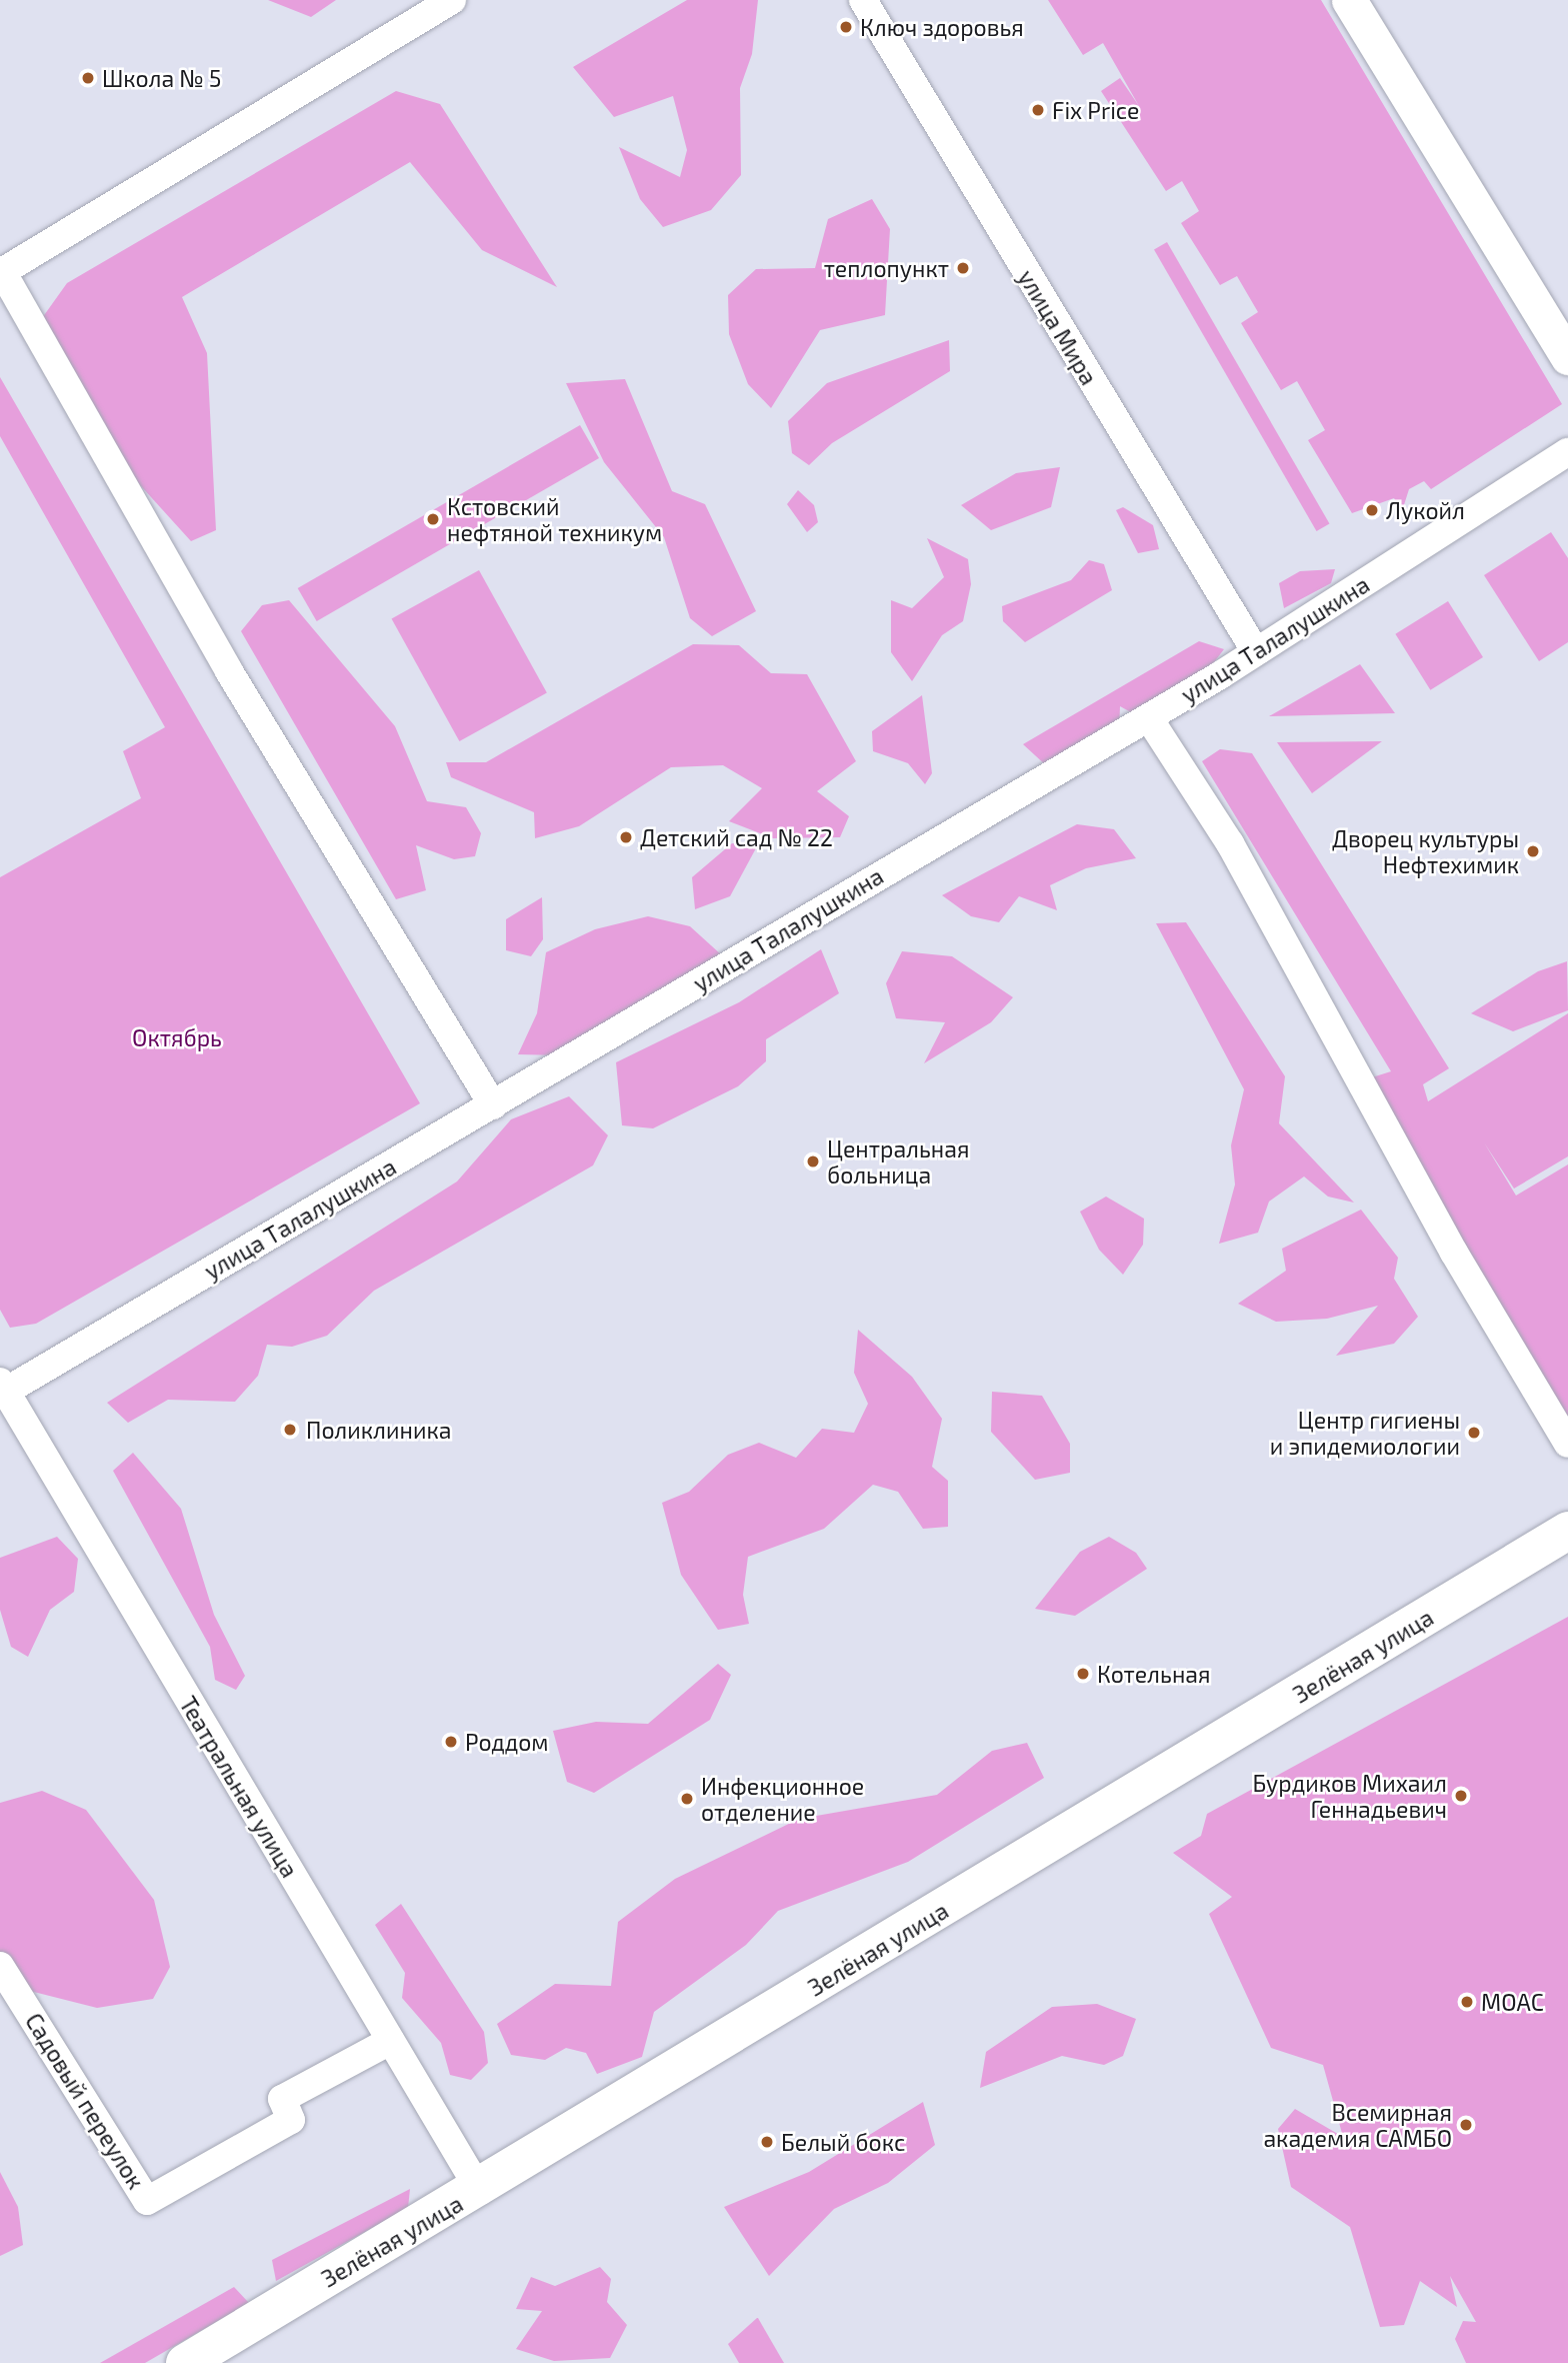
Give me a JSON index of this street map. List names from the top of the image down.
{
  "streets": {
    "main road": ["Зелёная улица"],
    "street": [
      "улица Мира",
      "улица Талалушкина",
      "Театральная улица",
      "Садовый переулок"
    ]
  },
  "crossings": [
    ["улица Мира", "улица Талалушкина"],
    ["улица Талалушкина", "Театральная улица"],
    ["Зелёная улица", "Театральная улица"],
    ["Театральная улица", "Садовый переулок"]
  ],
  "parks": ["Октябрь"],
  "places": [
    "Ключ здоровья",
    "Школа № 5",
    "Fix Price",
    "теплопункт",
    "Лукойл",
    "Кстовский нефтяной техникум",
    "Детский сад № 22",
    "Дворец культуры Нефтехимик",
    "Центральная больница",
    "Поликлиника",
    "Центр гигиены и эпидемиологии",
    "Котельная",
    "Роддом",
    "Бурдиков Михаил Геннадьевич",
    "Инфекционное отделение",
    "МОАС",
    "Всемирная академия САМБО",
    "Белый бокс"
  ]
}
